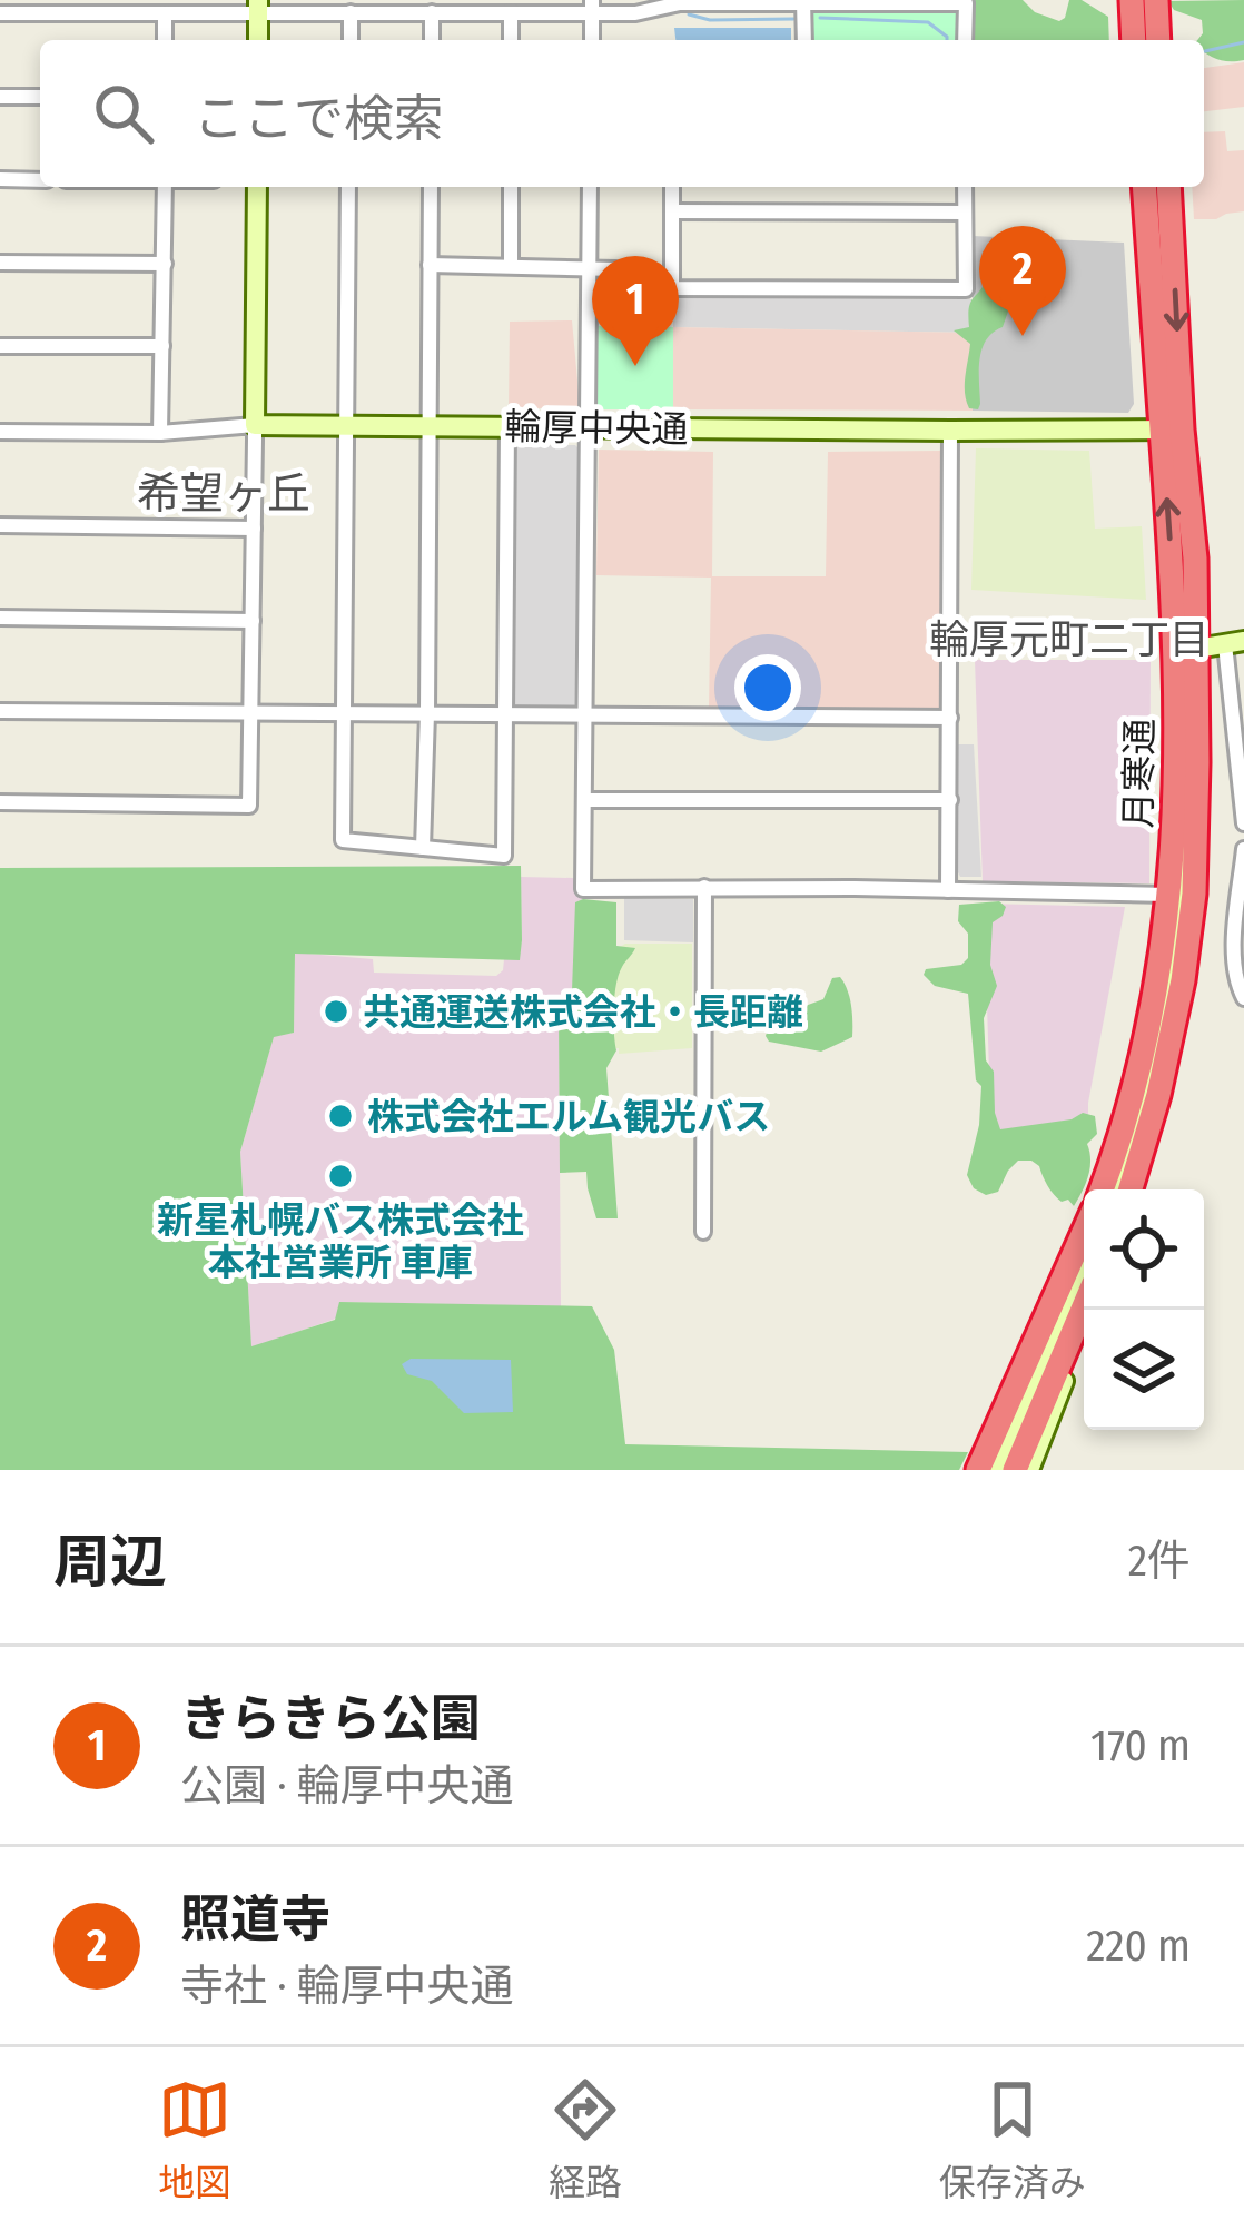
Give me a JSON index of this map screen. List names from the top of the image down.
{
  "streets": {
    "highway": ["月寒通"],
    "street": ["輪厚中央通"]
  },
  "crossings": [
    ["輪厚中央通", "月寒通"]
  ],
  "districts": ["希望ヶ丘", "輪厚元町二丁目"],
  "places": ["共通運送株式会社・長距離", "株式会社エルム観光バス", "新星札幌バス株式会社 本社営業所 車庫"],
  "page": {
    "search": "ここで検索",
    "pins": ["2", "1"],
    "heading": ["周辺", "2件"],
    "list": [
      {
        "mark": "1",
        "name": "きらきら公園",
        "note": "公園 · 輪厚中央通",
        "value": "170 m"
      },
      {
        "mark": "2",
        "name": "照道寺",
        "note": "寺社 · 輪厚中央通",
        "value": "220 m"
      }
    ],
    "nav": ["地図", "経路", "保存済み"]
  }
}
